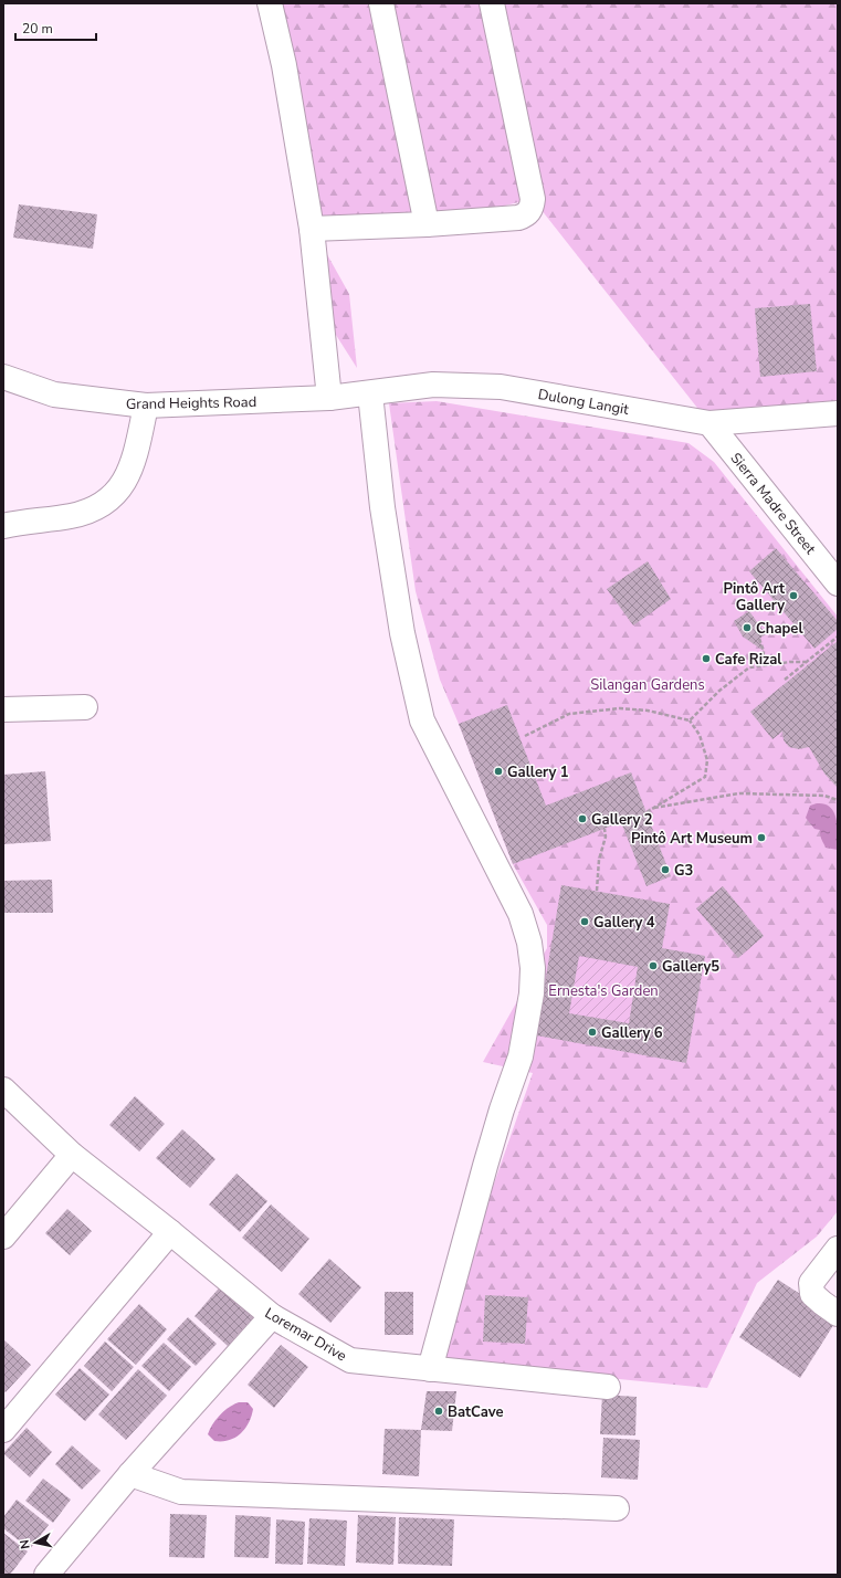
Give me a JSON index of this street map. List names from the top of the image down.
{
  "streets": {
    "street": [
      "Dulong Langit",
      "Grand Heights Road",
      "Sierra Madre Street",
      "Loremar Drive"
    ]
  },
  "crossings": [
    ["Dulong Langit", "Grand Heights Road"],
    ["Dulong Langit", "Sierra Madre Street"]
  ],
  "parks": ["Silangan Gardens", "Ernesta's Garden"],
  "places": [
    "Pintô Art Gallery",
    "Chapel",
    "Cafe Rizal",
    "Gallery 1",
    "Gallery 2",
    "Pintô Art Museum",
    "G3",
    "Gallery 4",
    "Gallery5",
    "Gallery 6",
    "BatCave"
  ],
  "scale_bar": "20 m",
  "north": "left"
}
